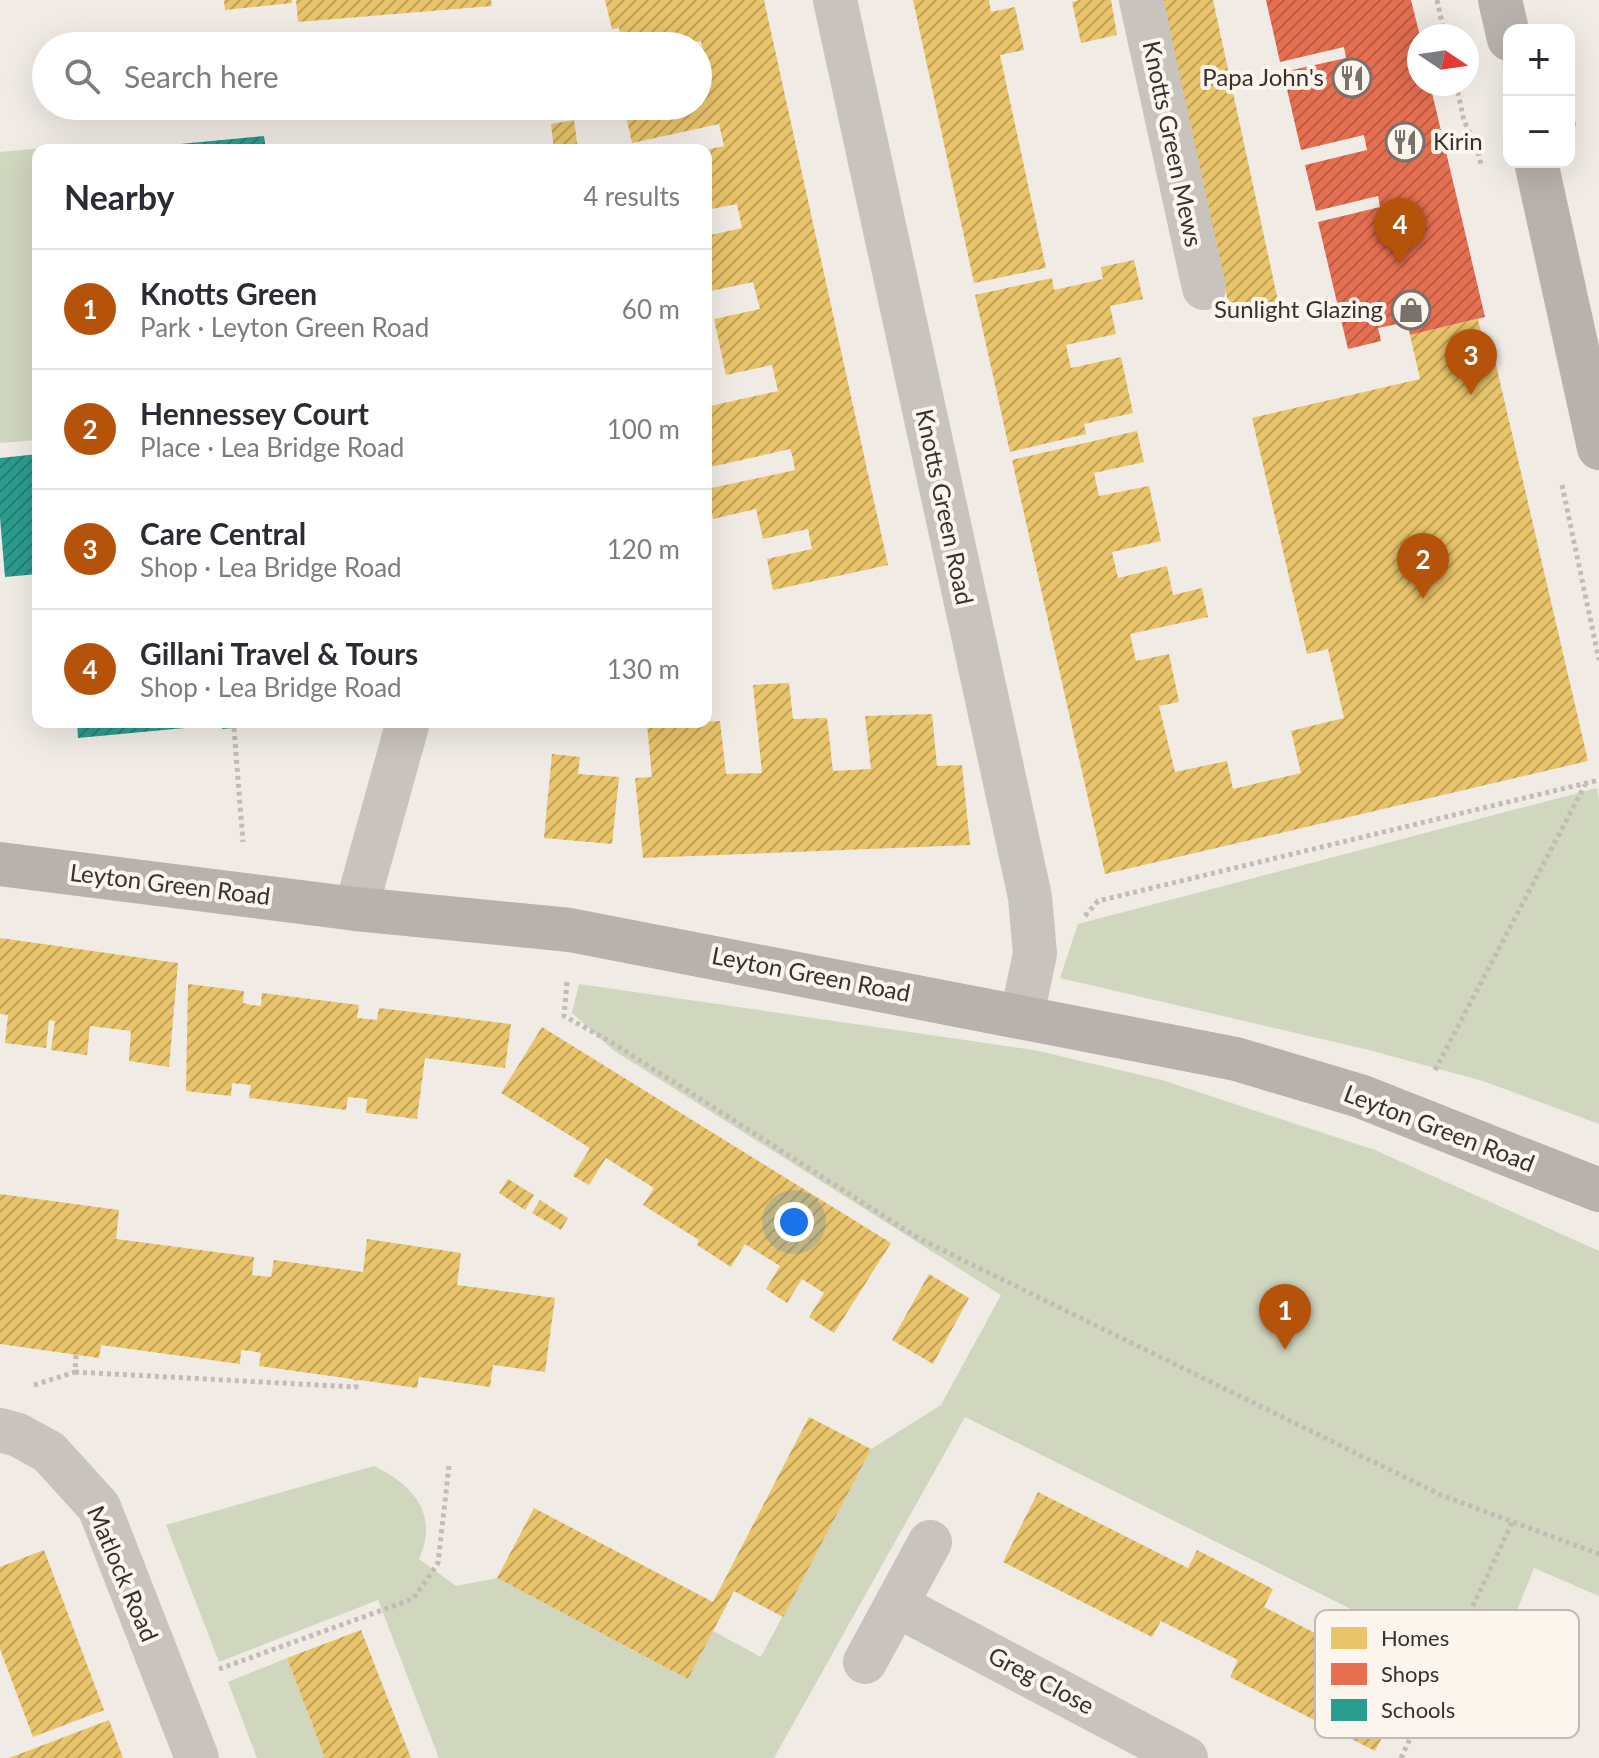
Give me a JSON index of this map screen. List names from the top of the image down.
{
  "streets": {
    "main road": ["Leyton Green Road"],
    "street": [
      "Knotts Green Mews",
      "Knotts Green Road",
      "Matlock Road",
      "Greg Close"
    ]
  },
  "crossings": [
    ["Knotts Green Road", "Leyton Green Road"]
  ],
  "places": {
    "restaurant": ["Papa John's", "Kirin"],
    "shop": ["Sunlight Glazing"]
  },
  "legend": ["Homes", "Shops", "Schools"],
  "north": "right",
  "page": {
    "map_buttons": ["+", "−"],
    "search": "Search here",
    "heading": ["Nearby", "4 results"],
    "pins": [
      "4",
      "3",
      "2",
      "1"
    ],
    "list": [
      {
        "mark": "1",
        "name": "Knotts Green",
        "note": "Park · Leyton Green Road",
        "value": "60 m"
      },
      {
        "mark": "2",
        "name": "Hennessey Court",
        "note": "Place · Lea Bridge Road",
        "value": "100 m"
      },
      {
        "mark": "3",
        "name": "Care Central",
        "note": "Shop · Lea Bridge Road",
        "value": "120 m"
      },
      {
        "mark": "4",
        "name": "Gillani Travel & Tours",
        "note": "Shop · Lea Bridge Road",
        "value": "130 m"
      }
    ]
  }
}
